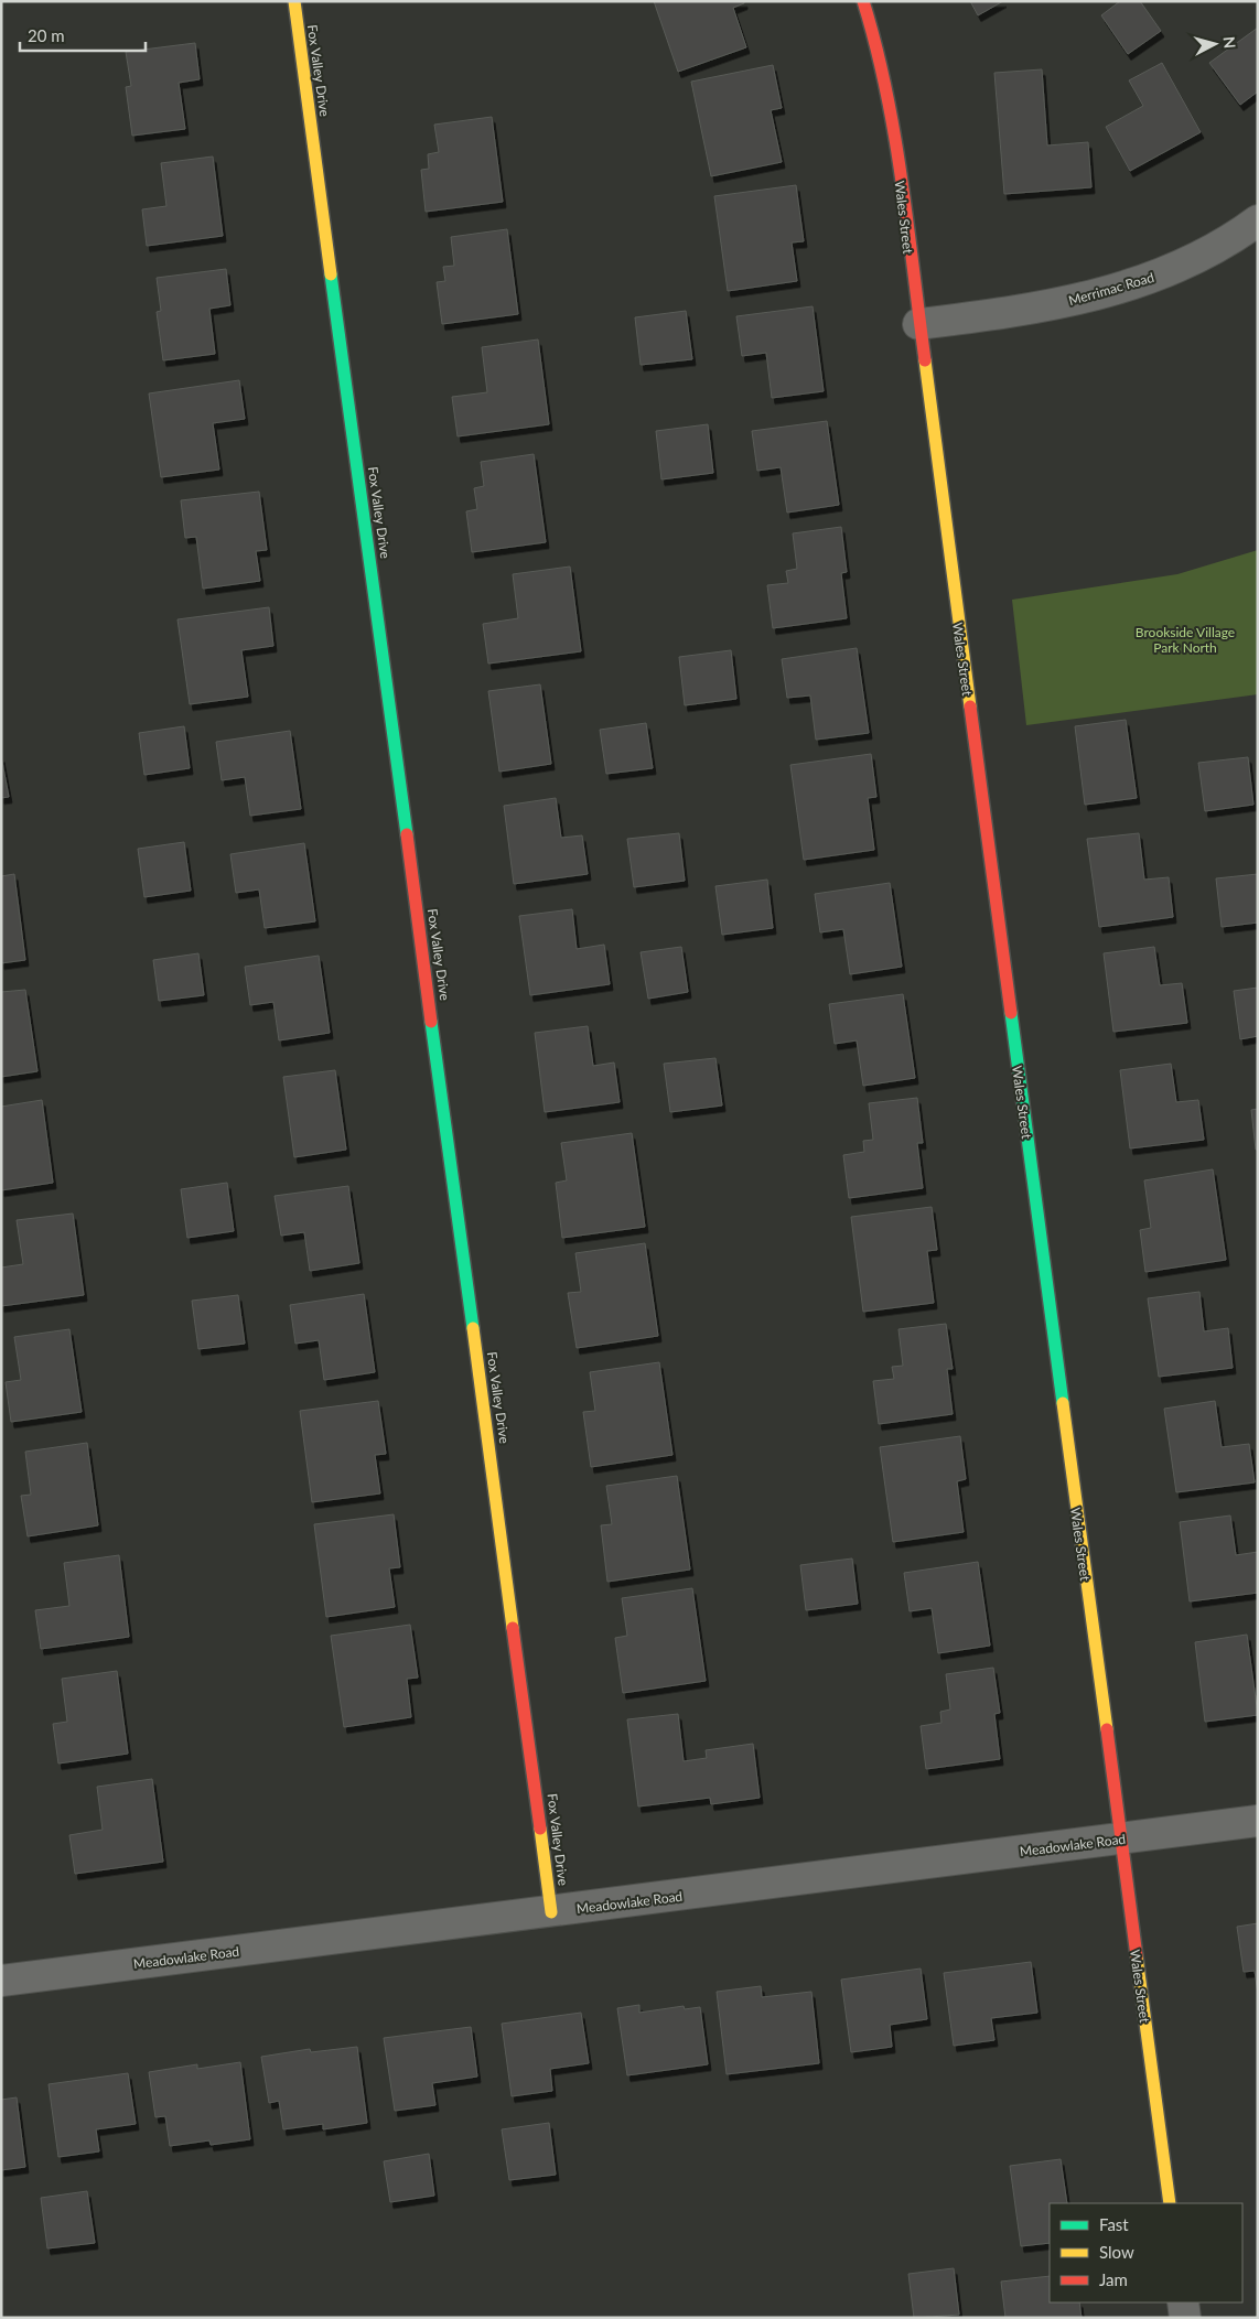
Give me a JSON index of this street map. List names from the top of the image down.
{
  "streets": {
    "street": [
      "Fox Valley Drive",
      "Wales Street",
      "Merrimac Road",
      "Meadowlake Road"
    ]
  },
  "crossings": [
    ["Fox Valley Drive", "Meadowlake Road"],
    ["Wales Street", "Merrimac Road"],
    ["Wales Street", "Meadowlake Road"]
  ],
  "parks": ["Brookside Village Park North"],
  "legend": ["Fast", "Slow", "Jam"],
  "scale_bar": "20 m",
  "north": "right"
}
